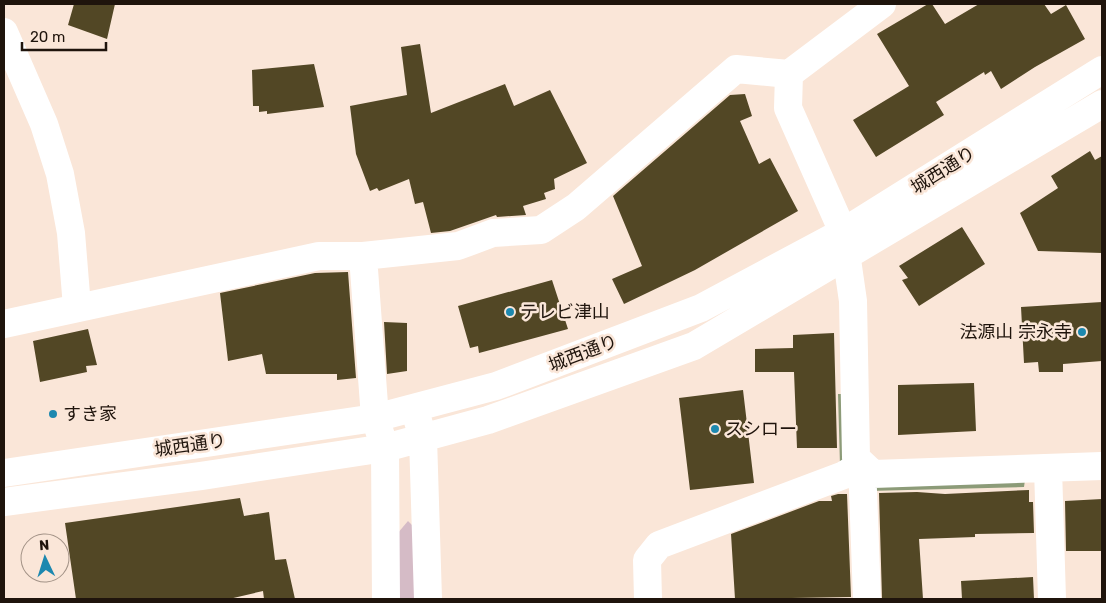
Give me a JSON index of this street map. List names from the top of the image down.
{
  "streets": {
    "street": ["城西通り"]
  },
  "places": [
    "テレビ津山",
    "法源山 宗永寺",
    "すき家",
    "スシロー"
  ],
  "scale_bar": "20 m",
  "north": "top"
}
